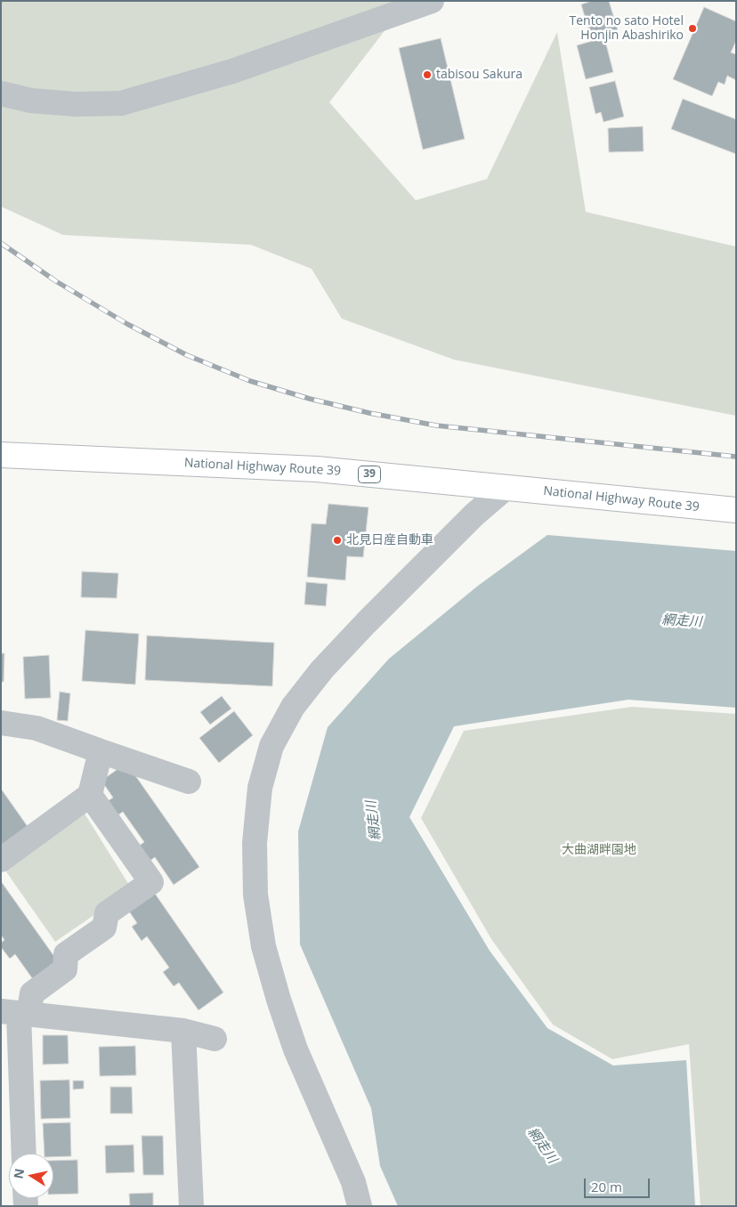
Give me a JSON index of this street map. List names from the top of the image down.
{
  "streets": {
    "highway": ["National Highway Route 39", "39"]
  },
  "water": ["網走川"],
  "parks": ["大曲湖畔園地"],
  "places": ["Tento no sato Hotel Honjin Abashiriko", "tabisou Sakura", "北見日産自動車"],
  "scale_bar": "20 m",
  "north": "left"
}
